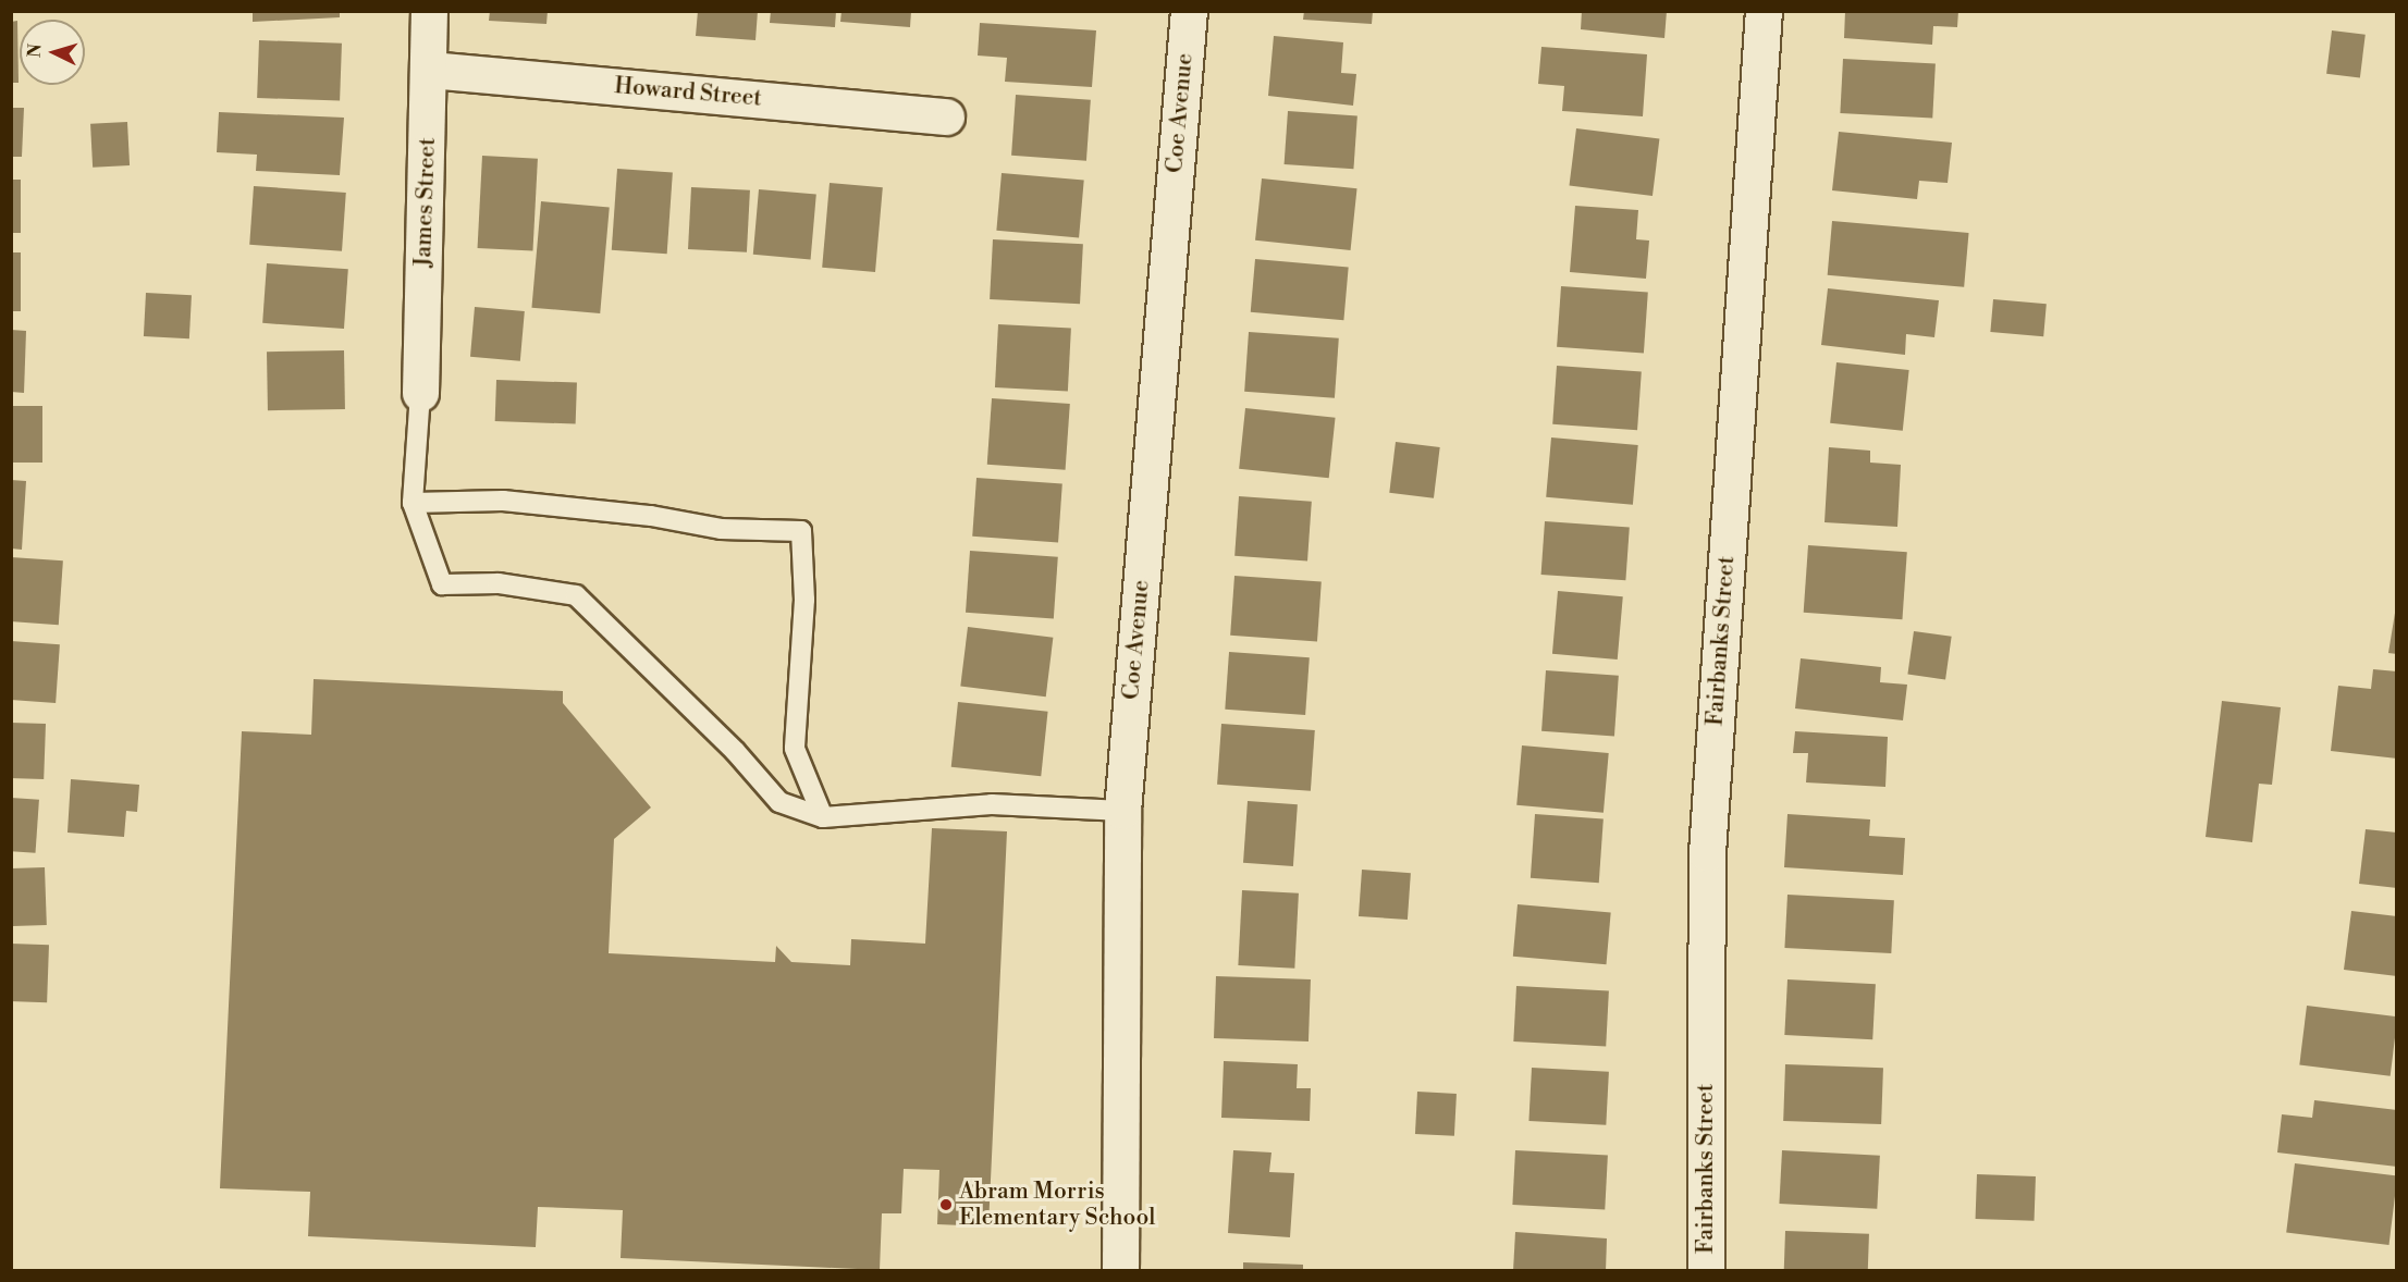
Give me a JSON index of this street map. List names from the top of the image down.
{
  "streets": {
    "street": [
      "Howard Street",
      "Coe Avenue",
      "James Street",
      "Fairbanks Street"
    ]
  },
  "crossings": [
    ["Howard Street", "James Street"]
  ],
  "places": ["Abram Morris Elementary School"],
  "north": "left"
}
